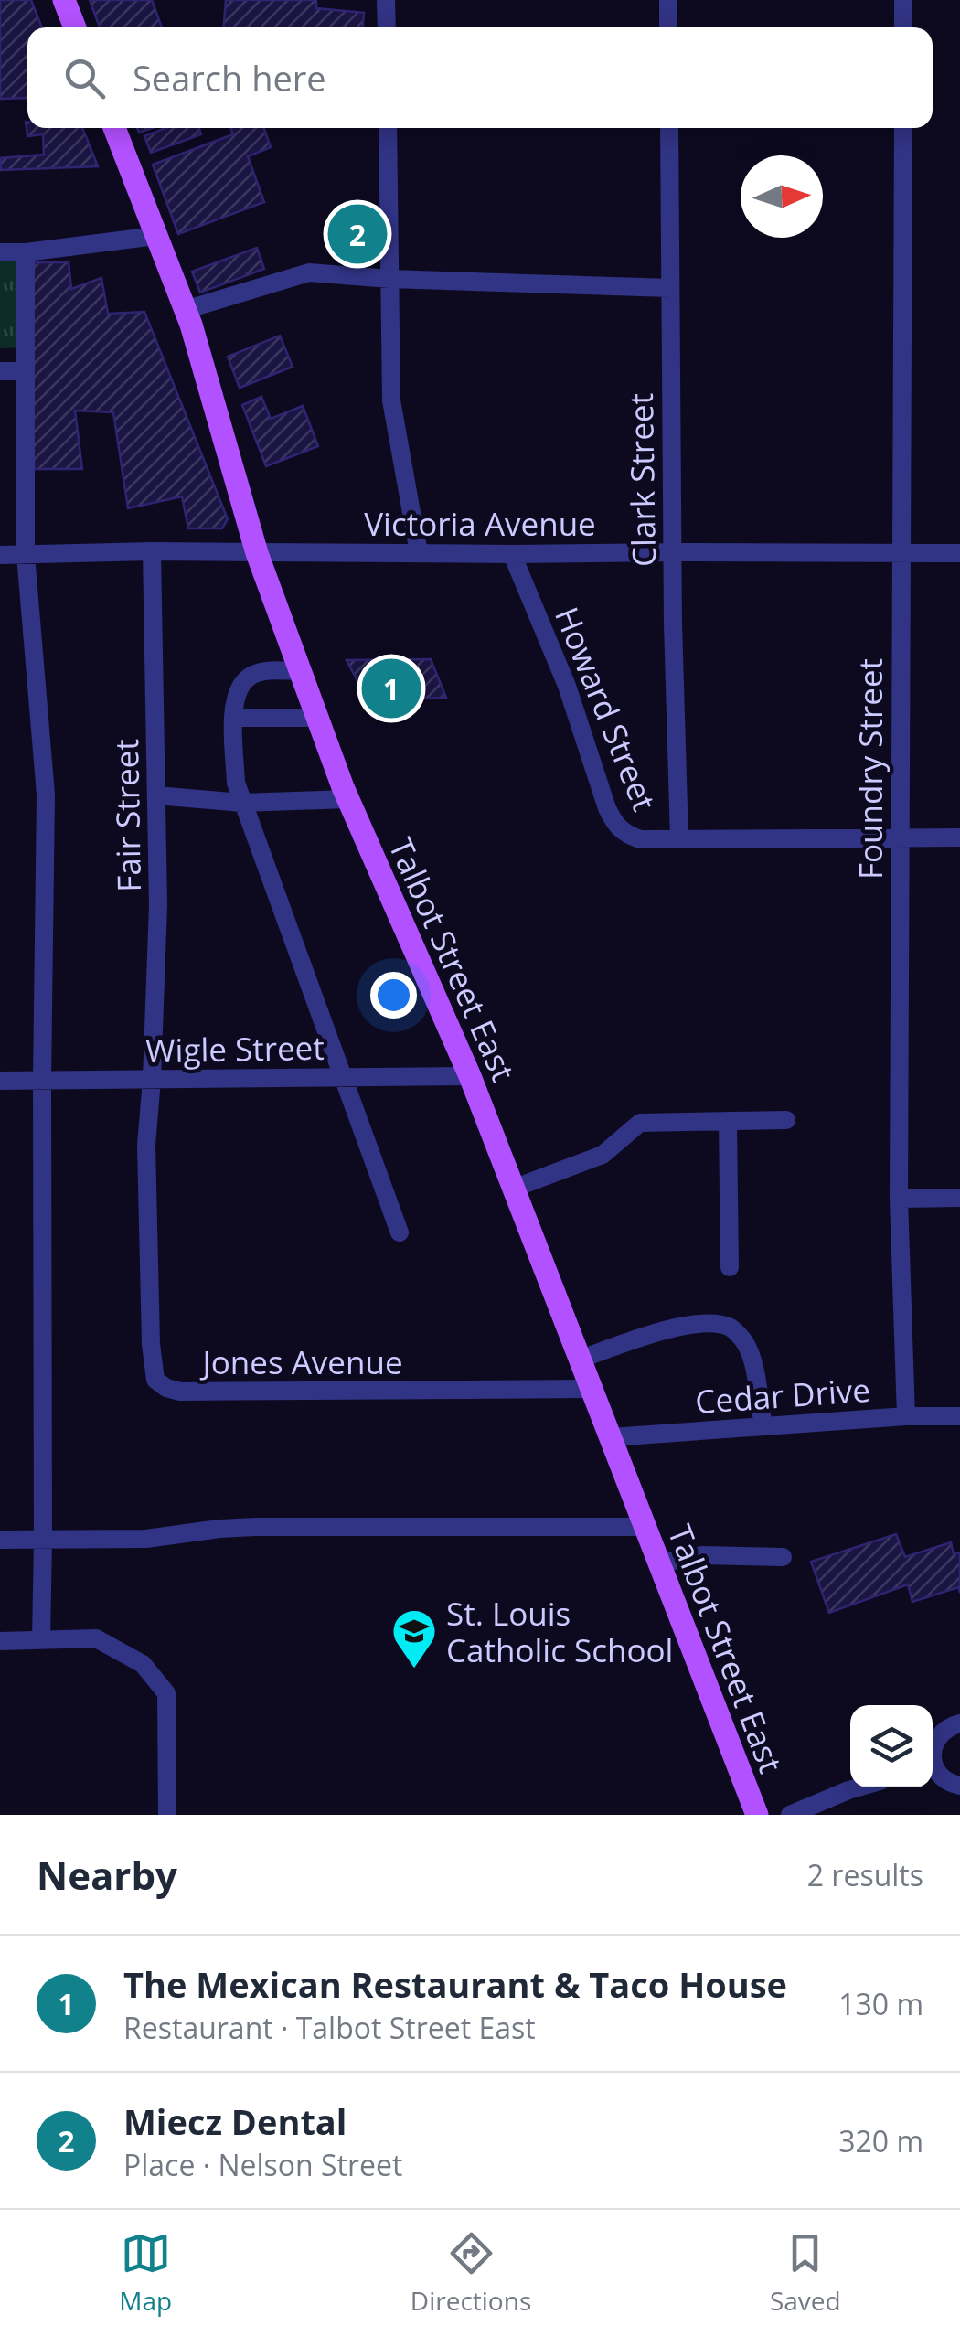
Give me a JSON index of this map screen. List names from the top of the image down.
{
  "streets": {
    "main road": ["Talbot Street East"],
    "street": [
      "Clark Street",
      "Victoria Avenue",
      "Howard Street",
      "Foundry Street",
      "Fair Street",
      "Wigle Street",
      "Jones Avenue",
      "Cedar Drive"
    ]
  },
  "crossings": [
    ["Clark Street", "Victoria Avenue"],
    ["Clark Street", "Howard Street"],
    ["Victoria Avenue", "Howard Street"],
    ["Victoria Avenue", "Foundry Street"],
    ["Victoria Avenue", "Fair Street"],
    ["Victoria Avenue", "Talbot Street East"],
    ["Howard Street", "Foundry Street"],
    ["Foundry Street", "Cedar Drive"],
    ["Fair Street", "Wigle Street"],
    ["Fair Street", "Jones Avenue"],
    ["Talbot Street East", "Wigle Street"],
    ["Talbot Street East", "Jones Avenue"],
    ["Talbot Street East", "Cedar Drive"],
    ["Wigle Street", "Jones Avenue"]
  ],
  "places": {
    "school or university": ["St. Louis Catholic School"]
  },
  "north": "right",
  "page": {
    "search": "Search here",
    "pins": ["2", "1"],
    "heading": ["Nearby", "2 results"],
    "list": [
      {
        "mark": "1",
        "name": "The Mexican Restaurant & Taco House",
        "note": "Restaurant · Talbot Street East",
        "value": "130 m"
      },
      {
        "mark": "2",
        "name": "Miecz Dental",
        "note": "Place · Nelson Street",
        "value": "320 m"
      }
    ],
    "nav": ["Map", "Directions", "Saved"]
  }
}
